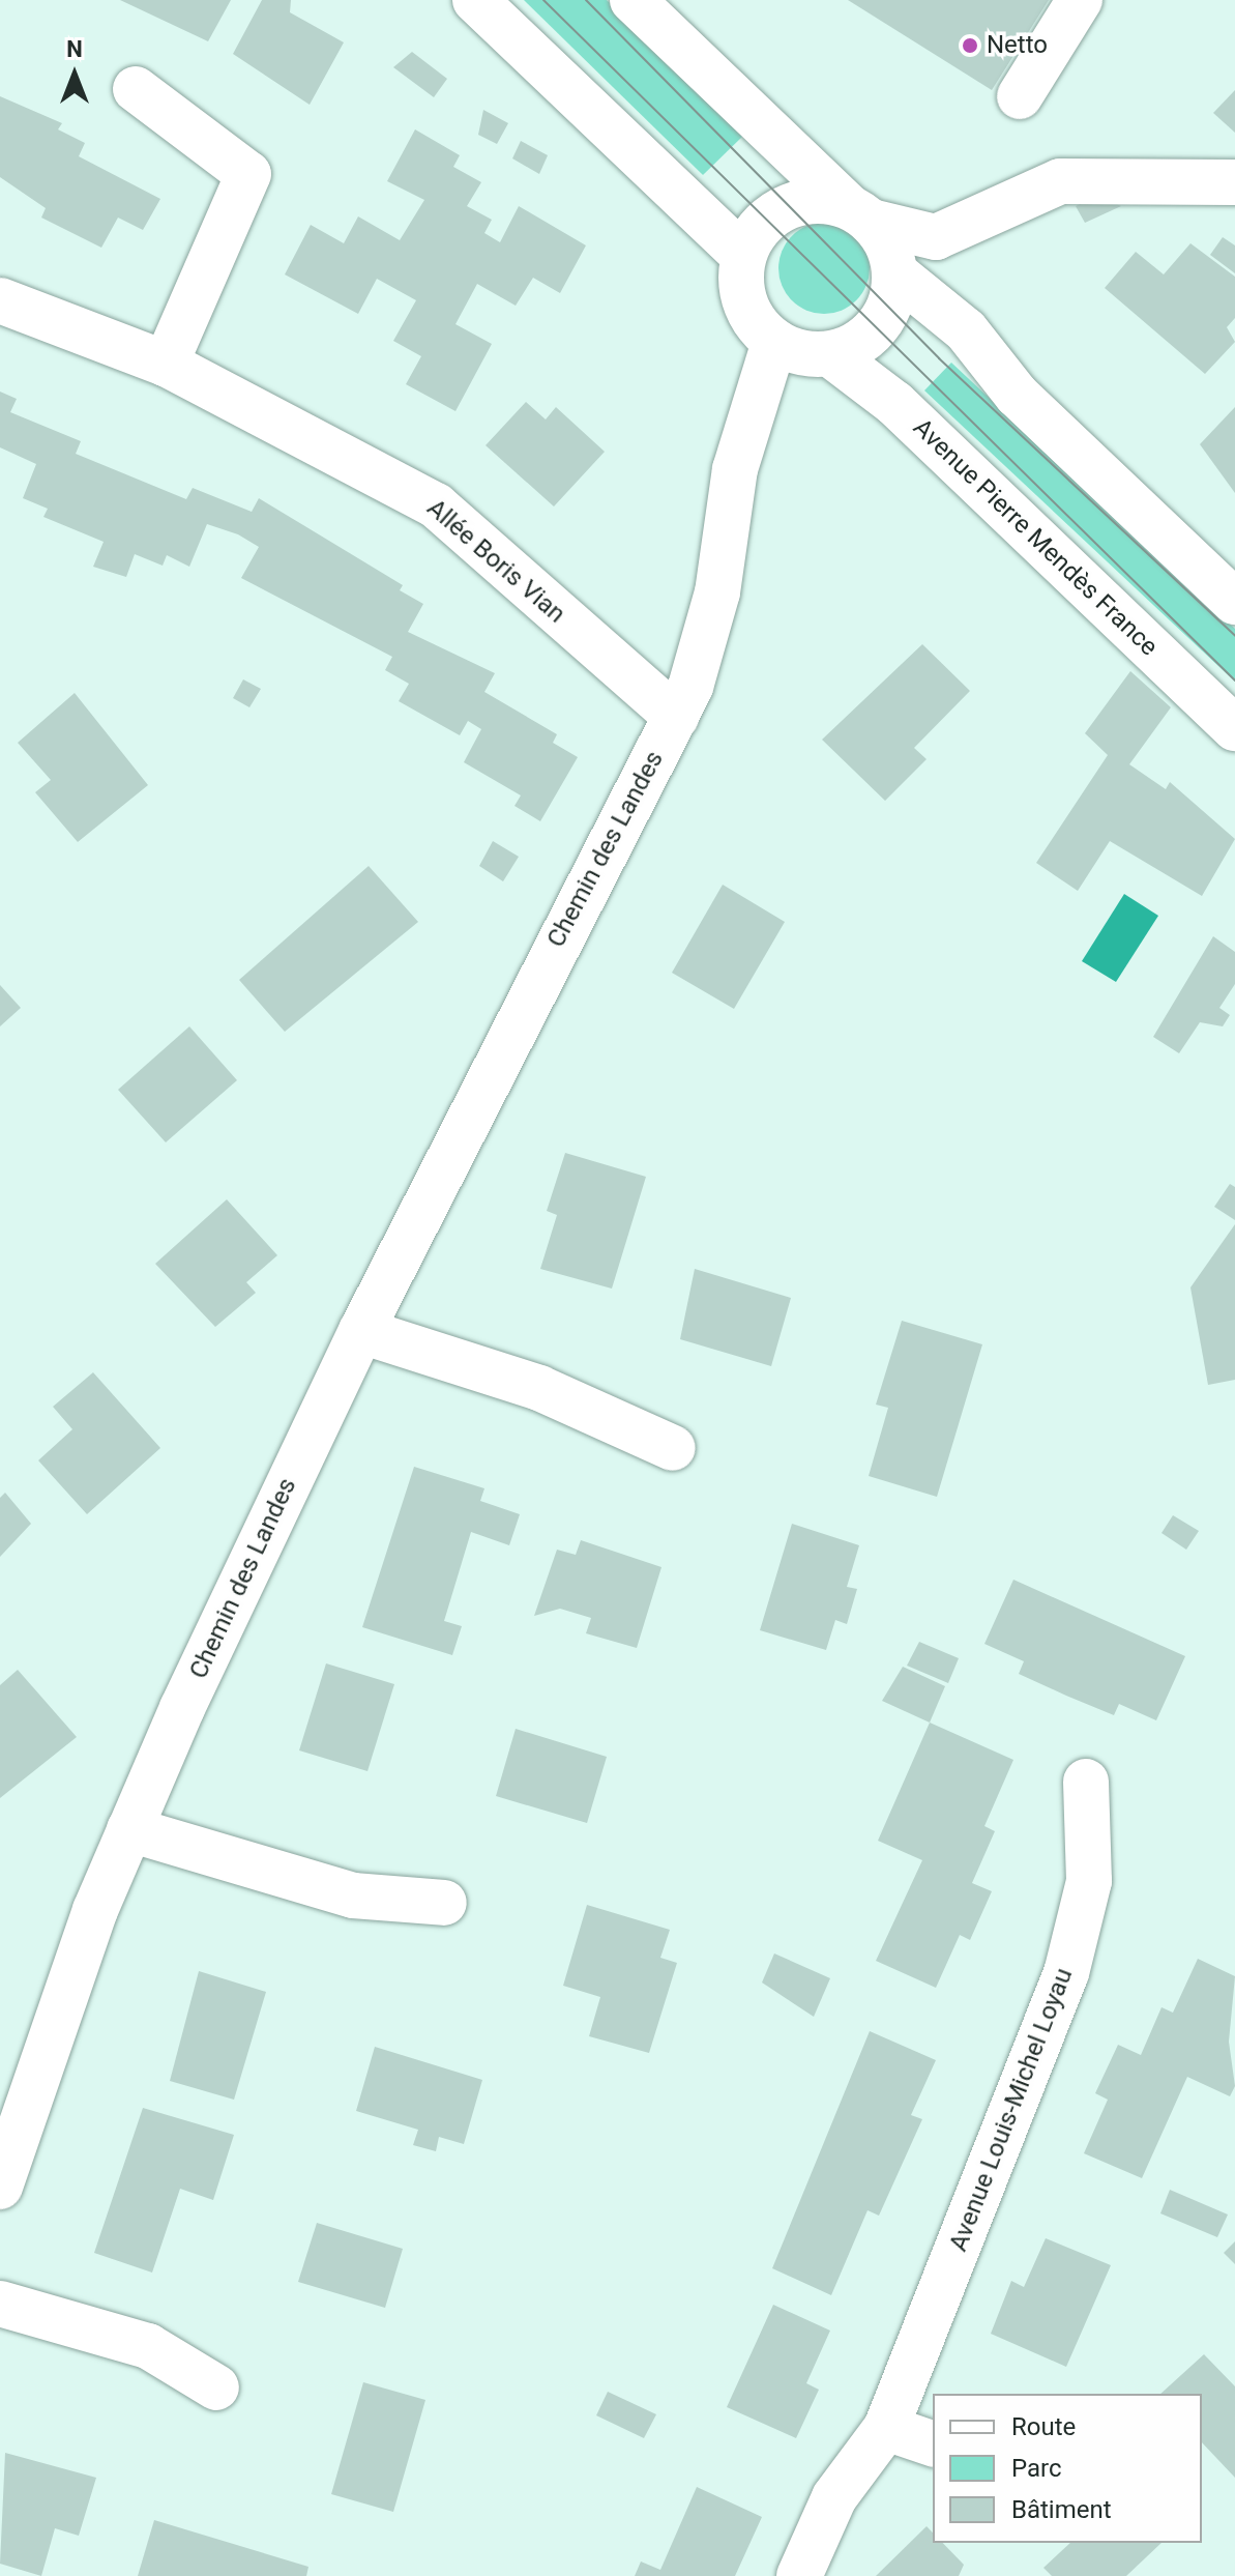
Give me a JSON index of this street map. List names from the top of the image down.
{
  "streets": {
    "street": [
      "Avenue Pierre Mendès France",
      "Allée Boris Vian",
      "Chemin des Landes",
      "Avenue Louis-Michel Loyau"
    ]
  },
  "crossings": [
    ["Avenue Pierre Mendès France", "Chemin des Landes"],
    ["Allée Boris Vian", "Chemin des Landes"]
  ],
  "places": ["Netto"],
  "legend": ["Route", "Parc", "Bâtiment"],
  "north": "top"
}
